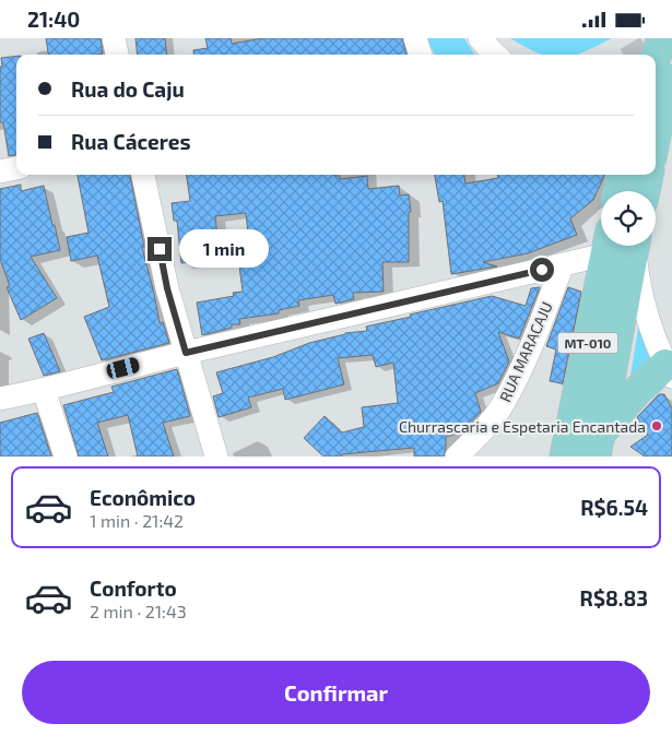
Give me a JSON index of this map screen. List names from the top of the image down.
{
  "streets": {
    "main road": ["MT-010"],
    "street": ["RUA MARACAJU"]
  },
  "places": ["Churrascaria e Espetaria Encantada"],
  "page": {
    "status": "21:40",
    "banner": ["Rua do Caju", "Rua Cáceres"],
    "bubble": "1 min",
    "list": [
      {
        "name": "Econômico",
        "note": "1 min · 21:42",
        "value": "R$6.54"
      },
      {
        "name": "Conforto",
        "note": "2 min · 21:43",
        "value": "R$8.83"
      }
    ],
    "buttons": "Confirmar"
  }
}
